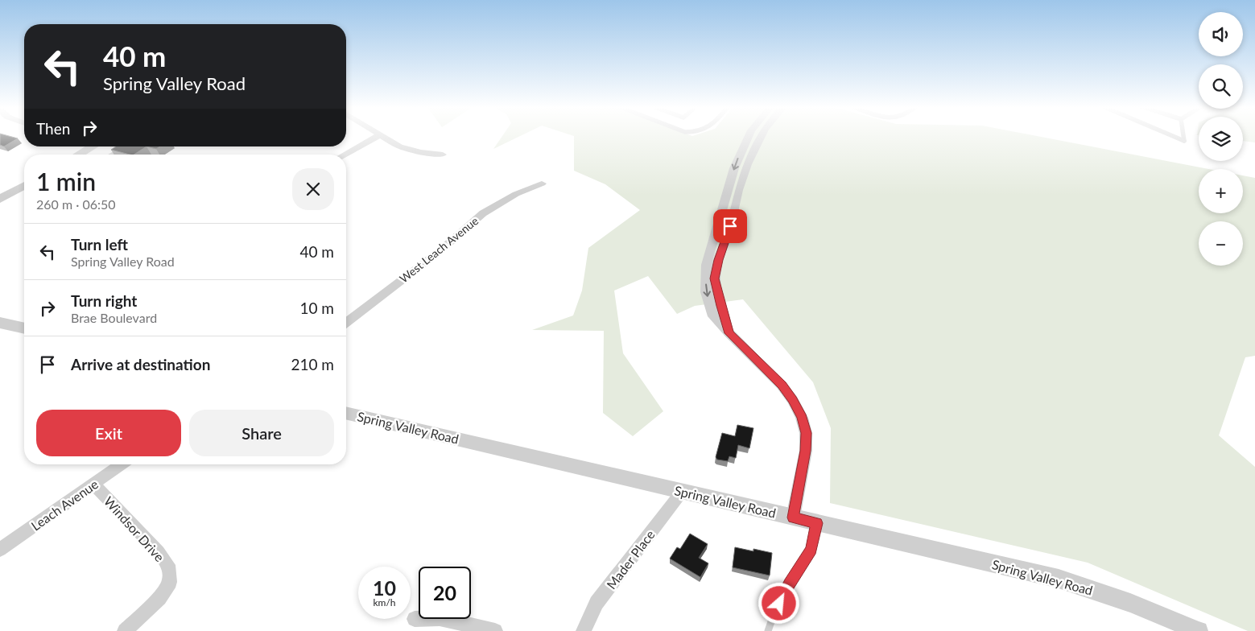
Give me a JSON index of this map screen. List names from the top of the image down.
{
  "streets": {
    "street": [
      "West Leach Avenue",
      "Spring Valley Road",
      "Leach Avenue",
      "Windsor Drive",
      "Mader Place"
    ]
  },
  "crossings": [
    ["Spring Valley Road", "Mader Place"],
    ["Leach Avenue", "Windsor Drive"]
  ],
  "page": {
    "map_buttons": ["+", "−"],
    "turn": ["40 m", "Spring Valley Road"],
    "then": "Then",
    "heading": ["1 min", "260 m · 06:50"],
    "list": [
      {
        "name": "Turn left",
        "note": "Spring Valley Road",
        "value": "40 m"
      },
      {
        "name": "Turn right",
        "note": "Brae Boulevard",
        "value": "10 m"
      },
      {
        "name": "Arrive at destination",
        "value": "210 m"
      }
    ],
    "buttons": ["Exit", "Share"],
    "speed": "10 km/h",
    "limit": "20"
  }
}
